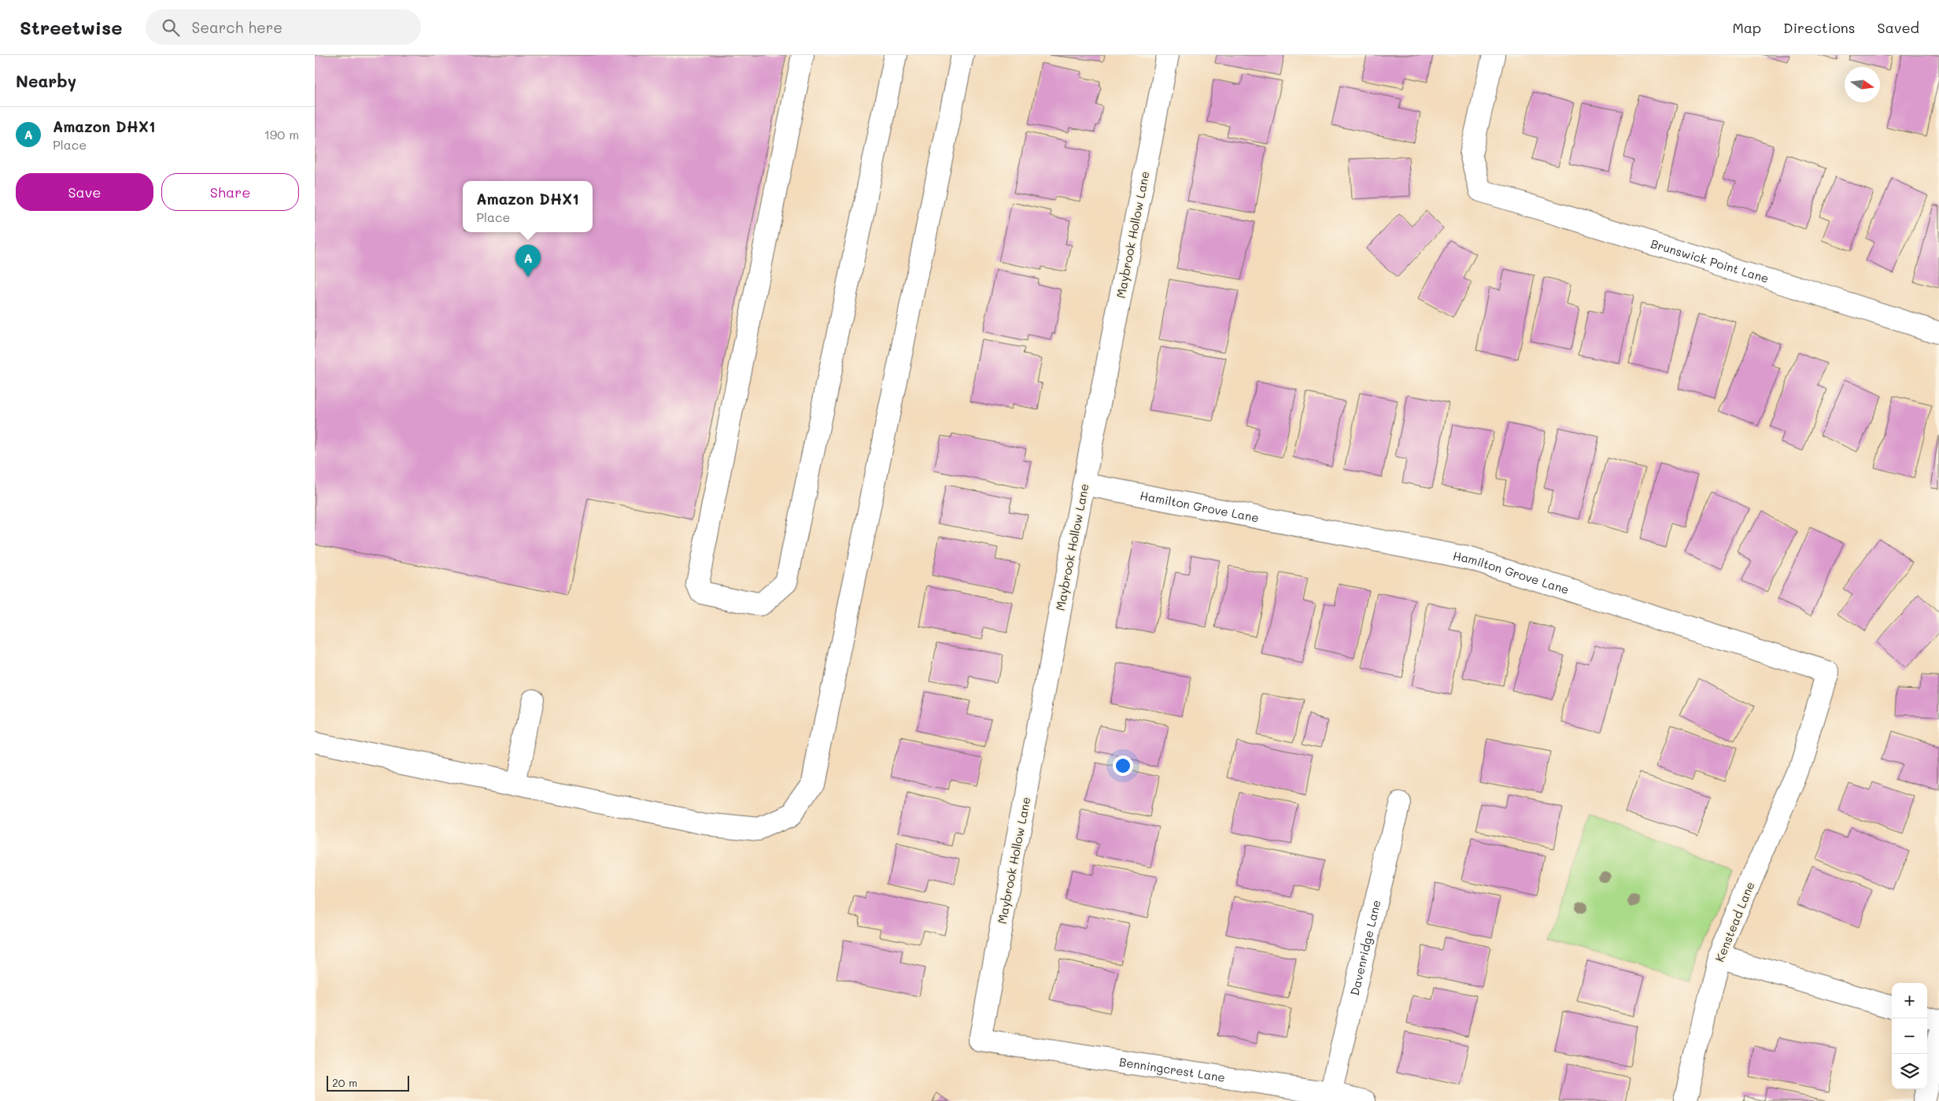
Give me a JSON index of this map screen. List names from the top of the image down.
{
  "streets": {
    "street": [
      "Maybrook Hollow Lane",
      "Brunswick Point Lane",
      "Hamilton Grove Lane",
      "Kenstead Lane",
      "Davenridge Lane",
      "Benningcrest Lane"
    ]
  },
  "crossings": [
    ["Maybrook Hollow Lane", "Hamilton Grove Lane"],
    ["Maybrook Hollow Lane", "Benningcrest Lane"],
    ["Hamilton Grove Lane", "Kenstead Lane"],
    ["Davenridge Lane", "Benningcrest Lane"]
  ],
  "scale_bar": "20 m",
  "north": "right",
  "page": {
    "header": "Streetwise",
    "search": "Search here",
    "nav": ["Map", "Directions", "Saved"],
    "heading": "Nearby",
    "list": [
      {
        "mark": "A",
        "name": "Amazon DHX1",
        "note": "Place",
        "value": "190 m"
      }
    ],
    "buttons": ["Save", "Share"],
    "popup": ["Amazon DHX1", "Place"],
    "pins": "A",
    "map_buttons": ["+", "−"],
    "scale": "20 m"
  }
}
